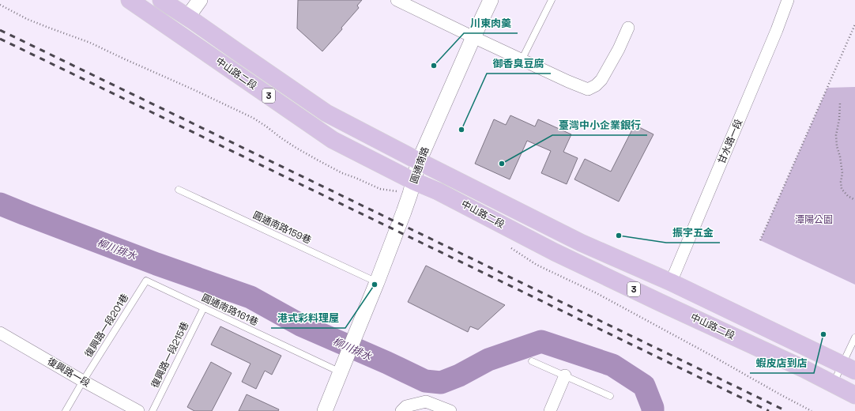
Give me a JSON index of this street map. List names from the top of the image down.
{
  "streets": {
    "main road": ["中山路二段", "3"],
    "street": ["甘水路一段", "圓通南路", "復興路一段"],
    "lane": [
      "圓通南路159巷",
      "圓通南路161巷",
      "復興路一段201巷",
      "復興路一段215巷"
    ]
  },
  "crossings": [
    ["中山路二段", "甘水路一段"],
    ["中山路二段", "圓通南路"],
    ["圓通南路", "圓通南路159巷"],
    ["圓通南路", "圓通南路161巷"],
    ["圓通南路161巷", "復興路一段201巷"],
    ["圓通南路161巷", "復興路一段215巷"],
    ["復興路一段201巷", "復興路一段"]
  ],
  "water": ["柳川排水"],
  "parks": ["潭陽公園"],
  "places": [
    "川東肉羹",
    "御香臭豆腐",
    "臺灣中小企業銀行",
    "振宇五金",
    "港式彩料理屋",
    "蝦皮店到店"
  ]
}
